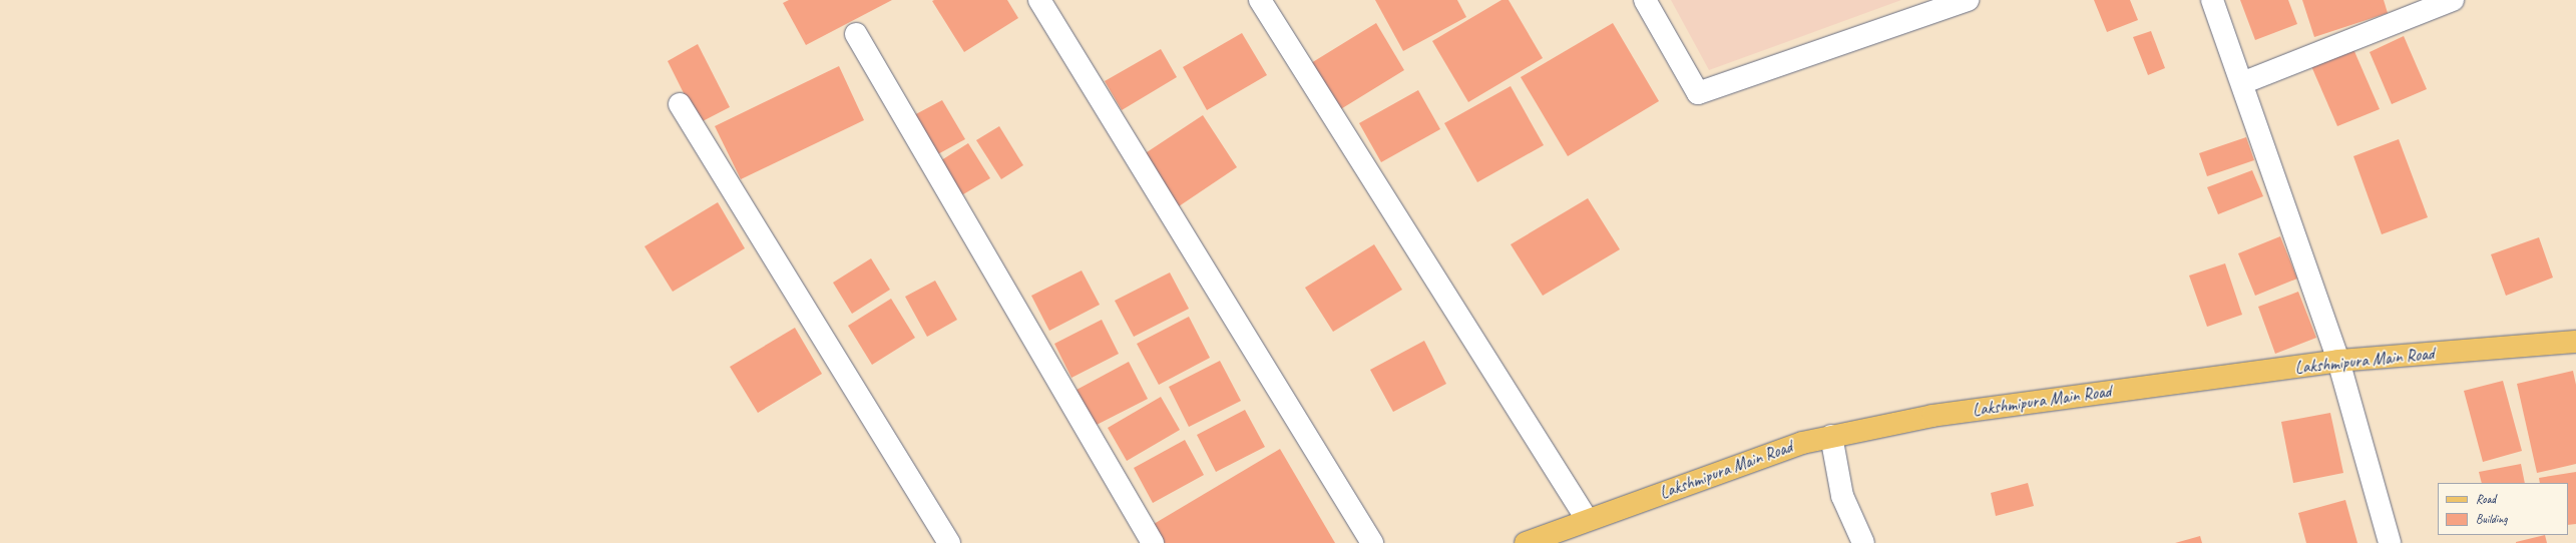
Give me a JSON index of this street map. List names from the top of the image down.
{
  "streets": {
    "main road": ["Lakshmipura Main Road"]
  },
  "legend": ["Road", "Building"]
}
